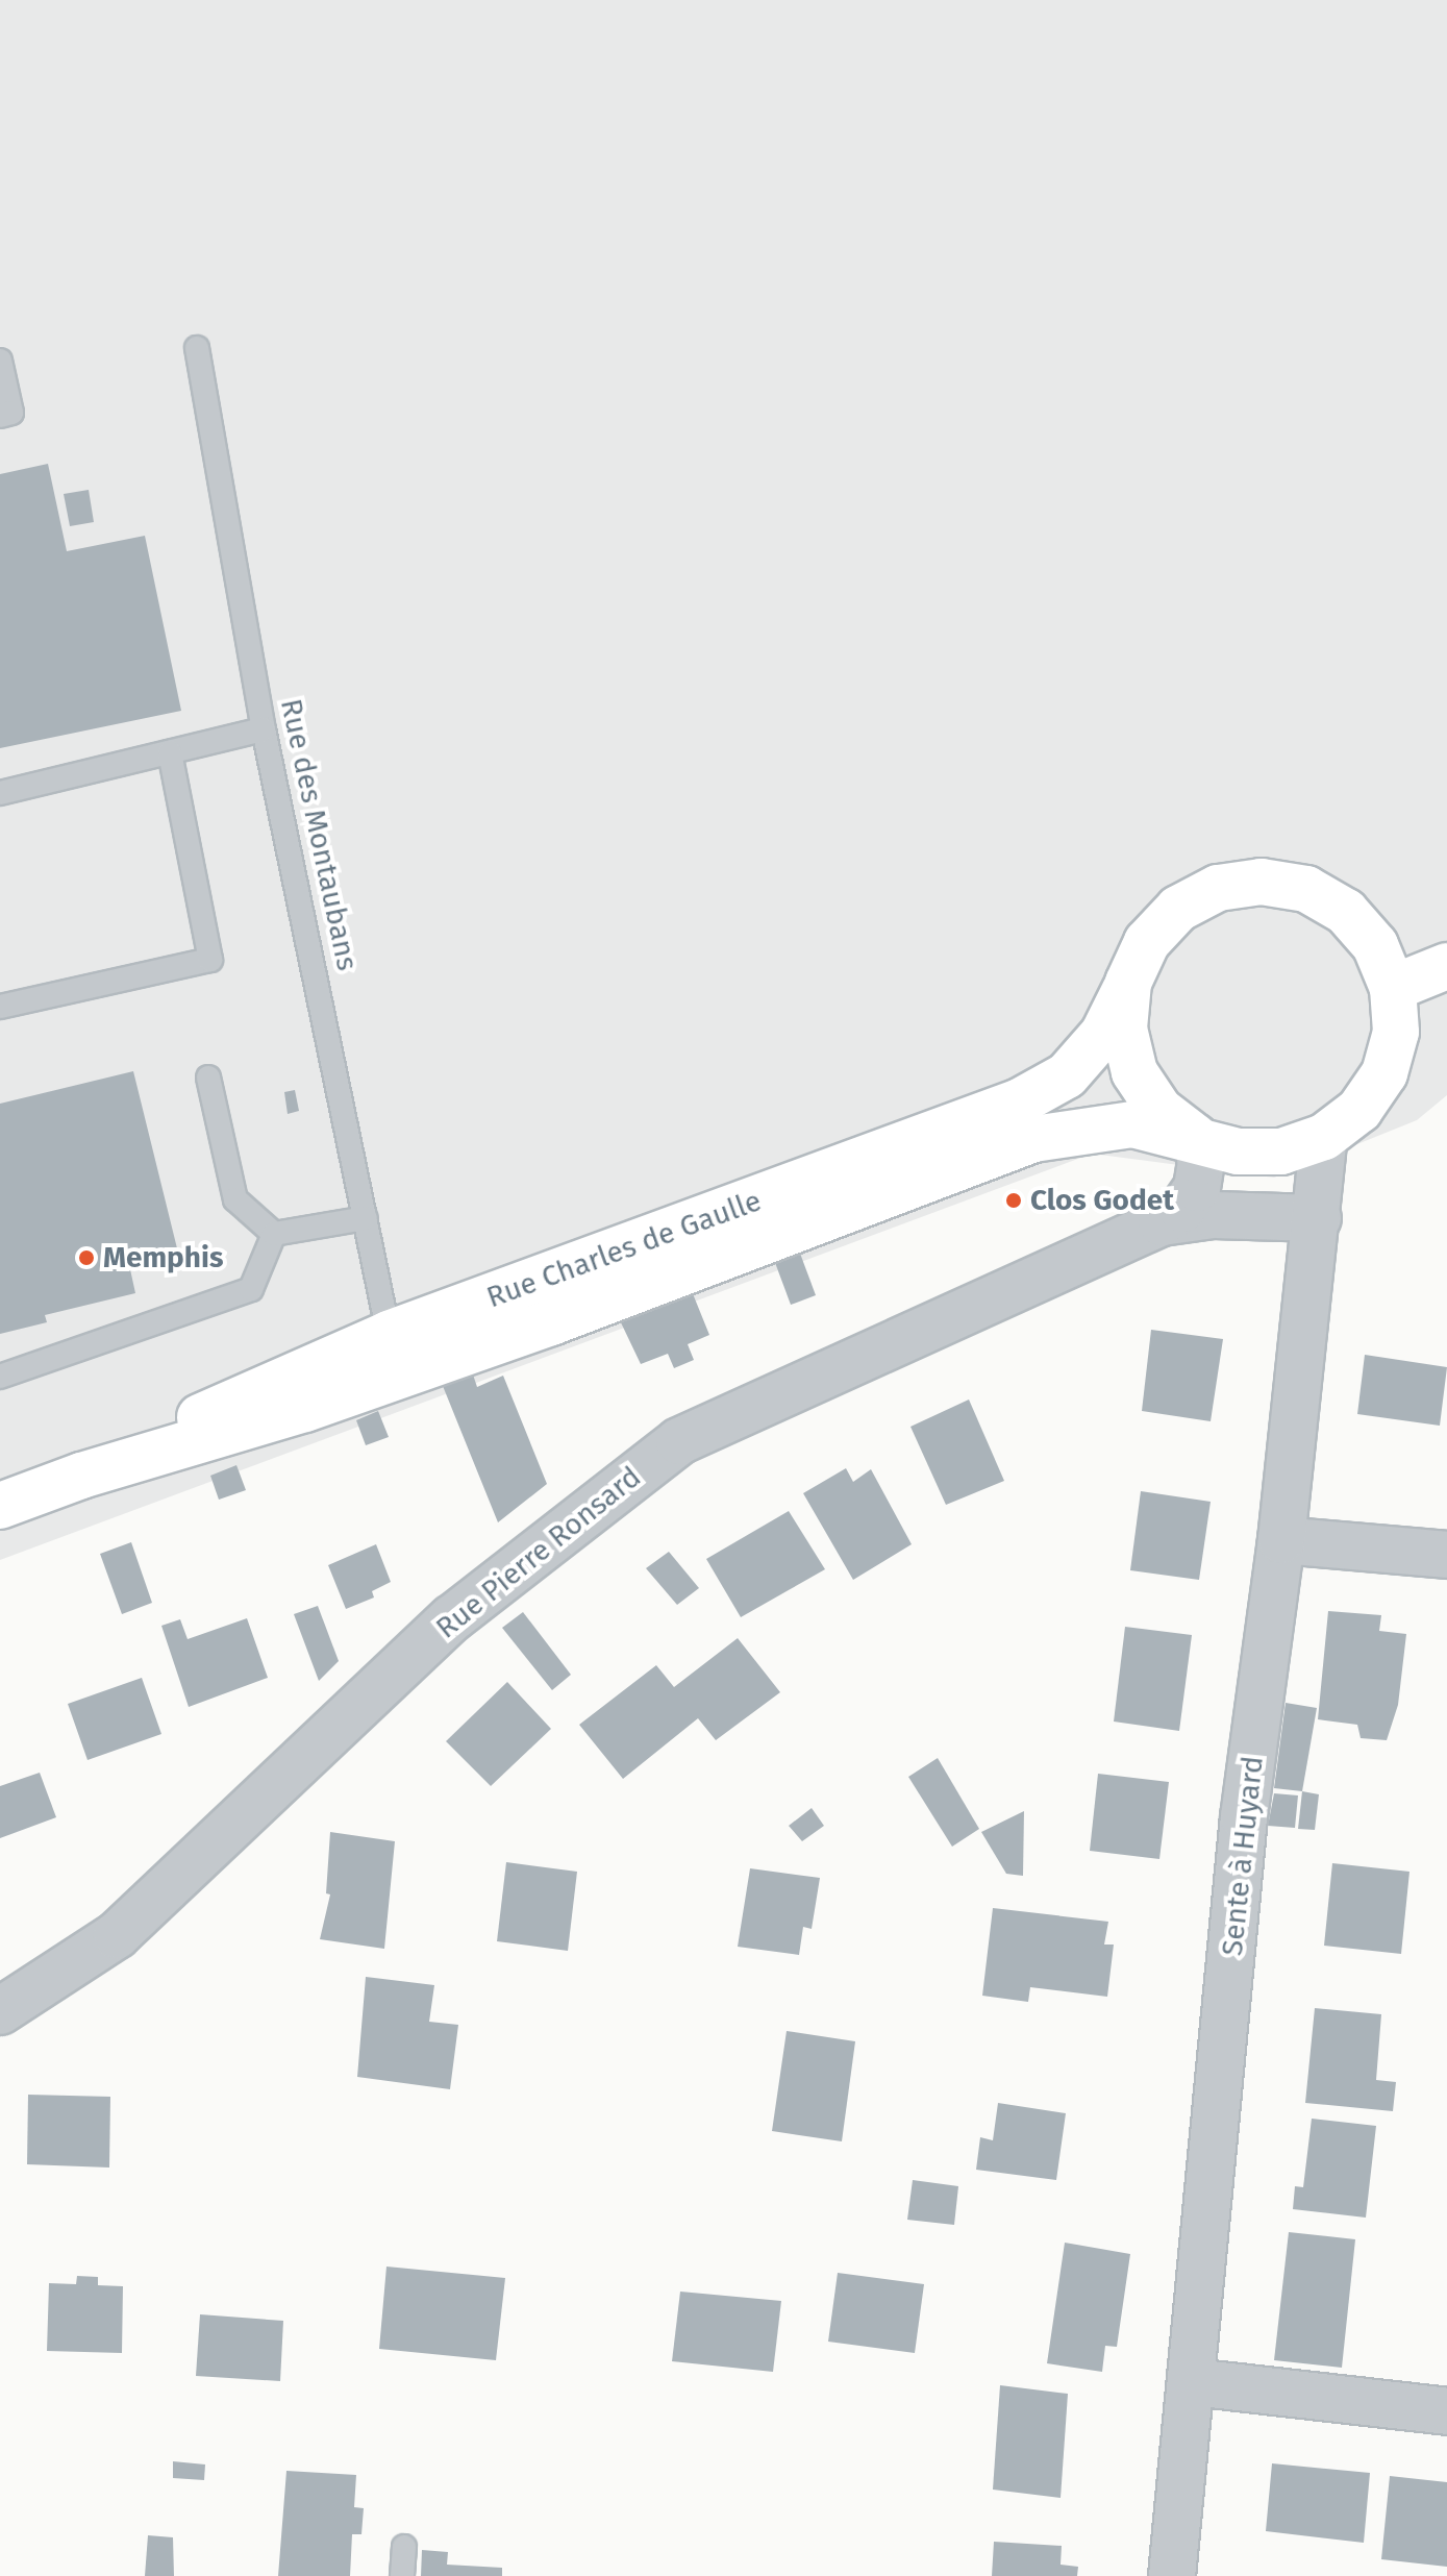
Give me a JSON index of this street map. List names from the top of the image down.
{
  "streets": {
    "street": ["Rue Charles de Gaulle", "Rue Pierre Ronsard", "Sente à Huyard"],
    "lane": ["Rue des Montaubans"]
  },
  "crossings": [
    ["Rue des Montaubans", "Rue Charles de Gaulle"],
    ["Rue Charles de Gaulle", "Rue Pierre Ronsard"],
    ["Rue Charles de Gaulle", "Sente à Huyard"],
    ["Rue Pierre Ronsard", "Sente à Huyard"]
  ],
  "places": ["Clos Godet", "Memphis"]
}
